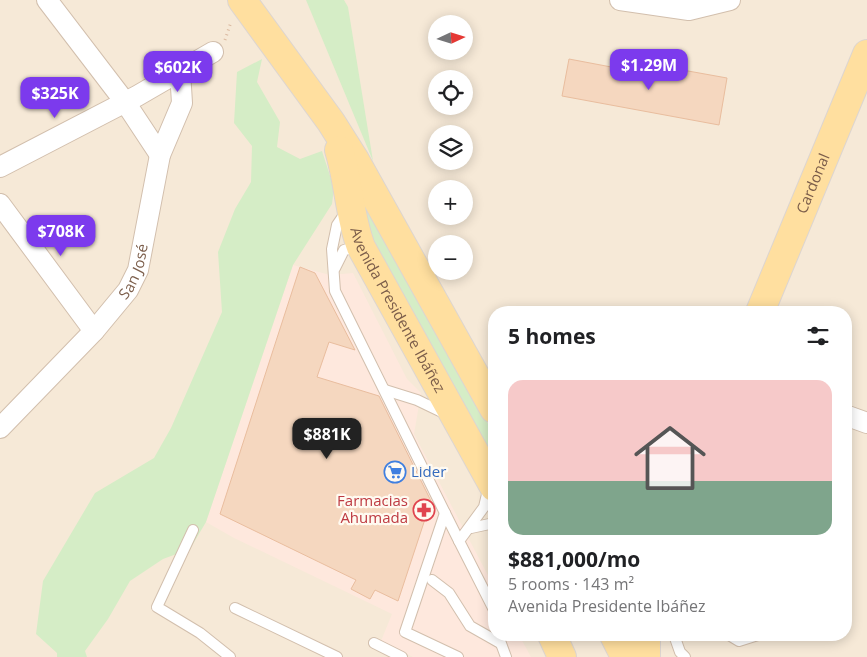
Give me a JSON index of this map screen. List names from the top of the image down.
{
  "streets": {
    "main road": ["Cardonal", "Avenida Presidente Ibáñez"],
    "street": ["San José"]
  },
  "places": {
    "supermarket": ["Lider"],
    "pharmacy": ["Farmacias Ahumada"]
  },
  "north": "right",
  "page": {
    "map_buttons": ["+", "−"],
    "price": [
      "$1.29M",
      "$602K",
      "$325K",
      "$708K",
      "$881K"
    ],
    "heading": "5 homes",
    "list": [
      {
        "name": "$881,000/mo",
        "note": "5 rooms · 143 m² · Avenida Presidente Ibáñez"
      }
    ]
  }
}
